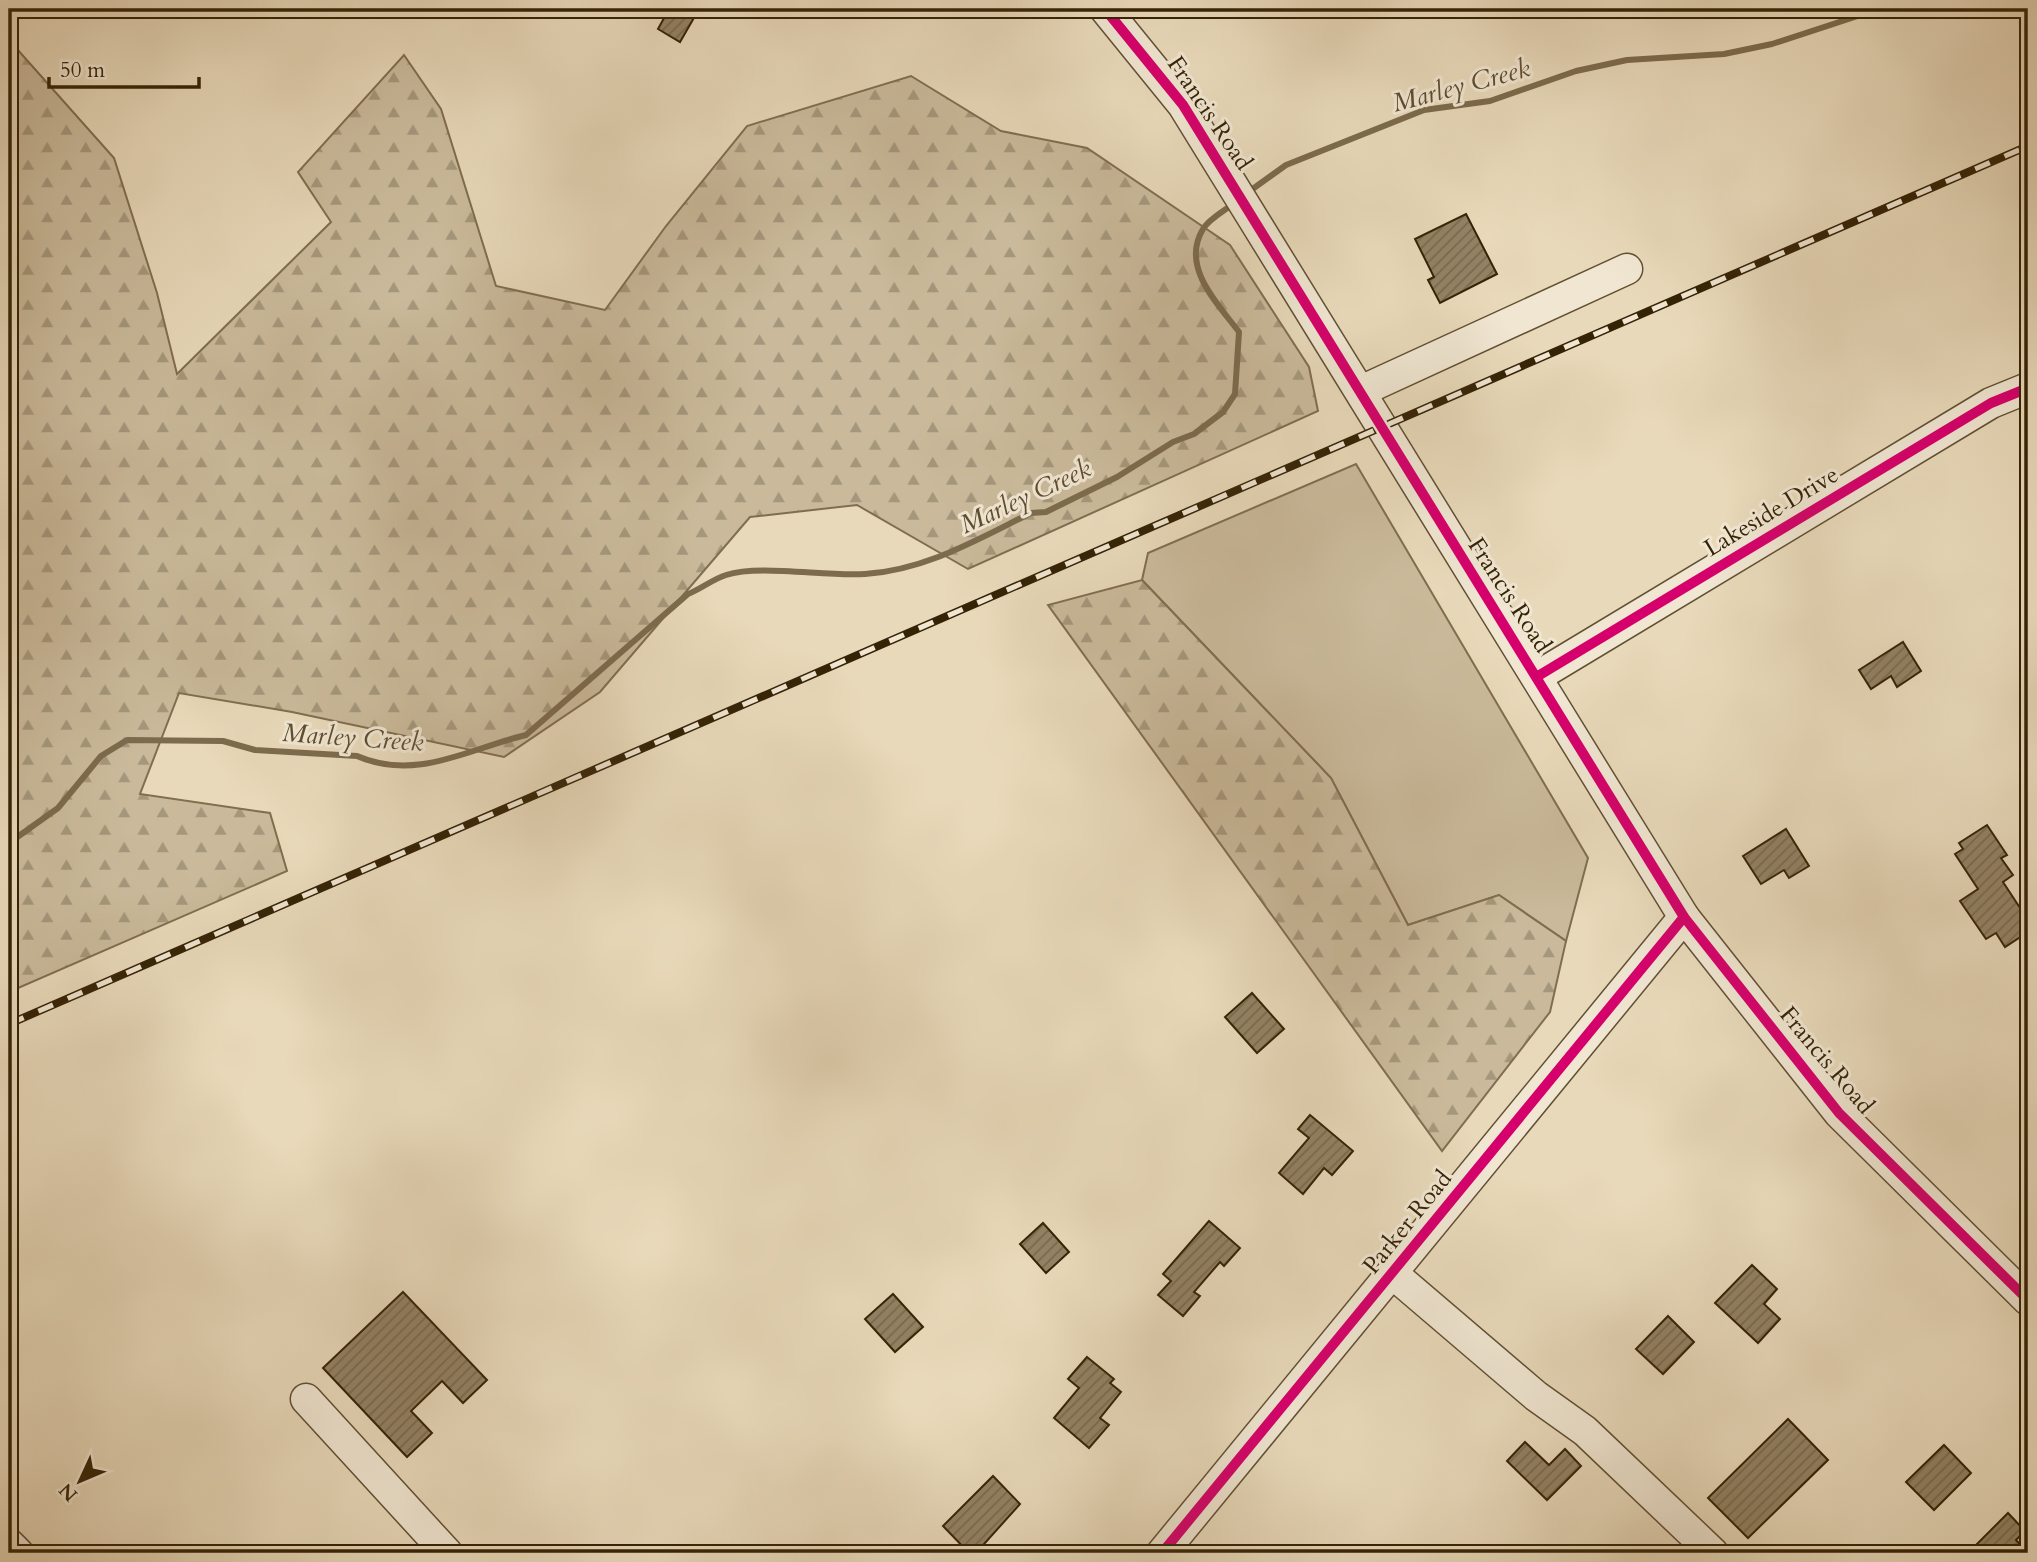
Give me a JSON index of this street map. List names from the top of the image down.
{
  "streets": {
    "street": ["Francis Road", "Lakeside Drive", "Parker Road"]
  },
  "crossings": [
    ["Francis Road", "Lakeside Drive"],
    ["Francis Road", "Parker Road"]
  ],
  "water": ["Marley Creek"],
  "scale_bar": "50 m",
  "north": "bottom left"
}
